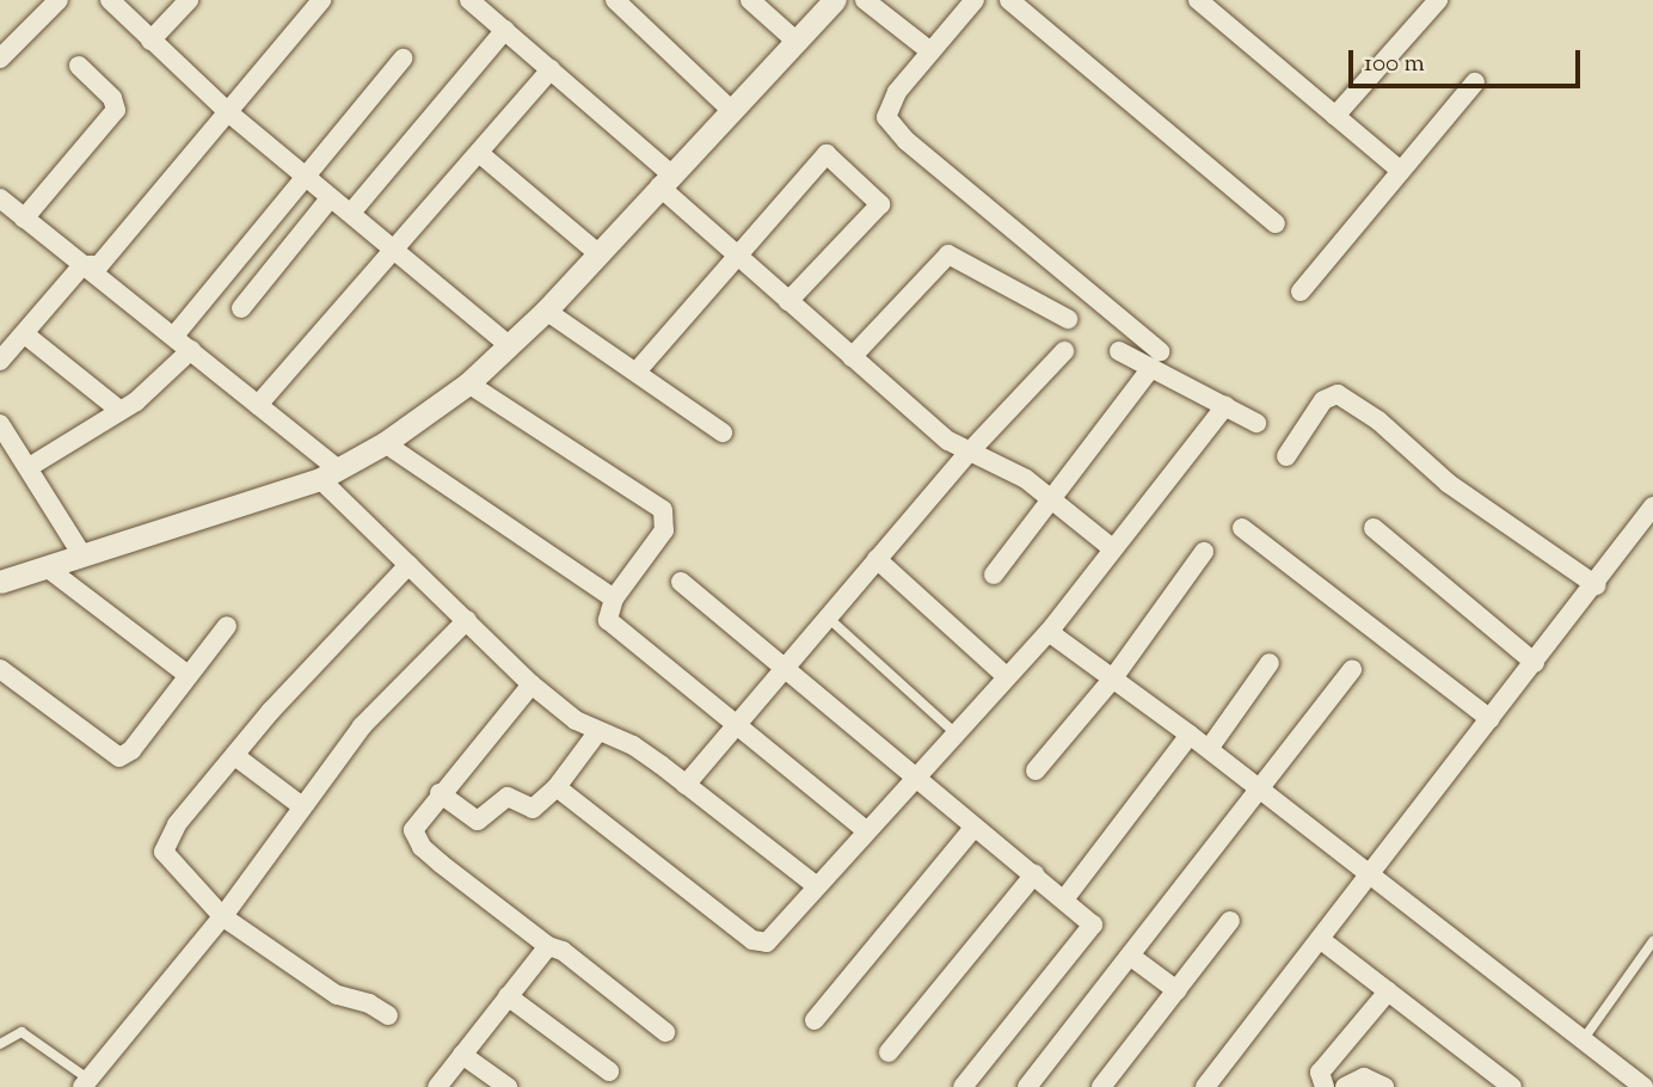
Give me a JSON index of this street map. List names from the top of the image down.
{
  "scale_bar": "100 m"
}
